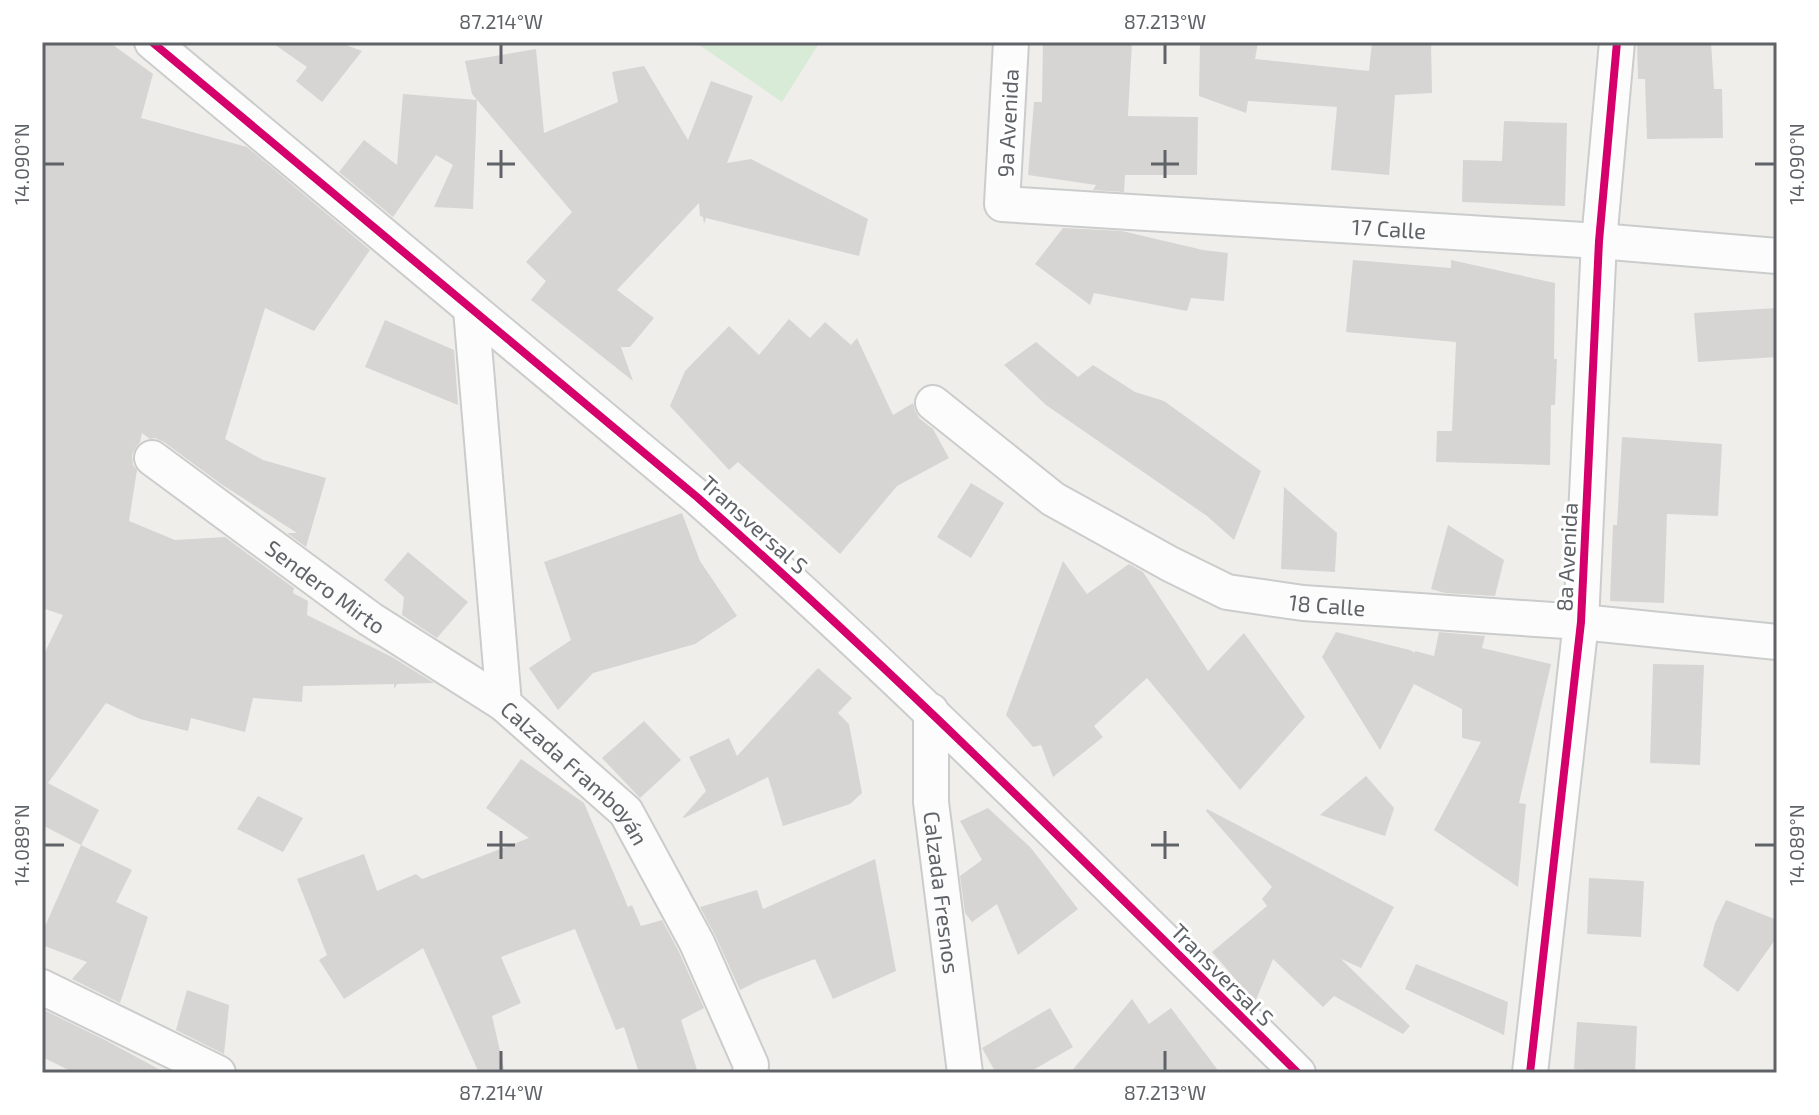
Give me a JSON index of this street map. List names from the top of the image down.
{
  "streets": {
    "street": [
      "9a Avenida",
      "17 Calle",
      "Transversal S",
      "8a Avenida",
      "Sendero Mirto",
      "18 Calle",
      "Calzada Framboyán",
      "Calzada Fresnos"
    ]
  },
  "crossings": [
    ["9a Avenida", "17 Calle"],
    ["17 Calle", "8a Avenida"],
    ["Transversal S", "Calzada Framboyán"],
    ["Transversal S", "Calzada Fresnos"],
    ["8a Avenida", "18 Calle"],
    ["Sendero Mirto", "Calzada Framboyán"]
  ],
  "coordinates": [
    "87.214°W",
    "87.213°W",
    "14.090°N",
    "14.089°N"
  ]
}
